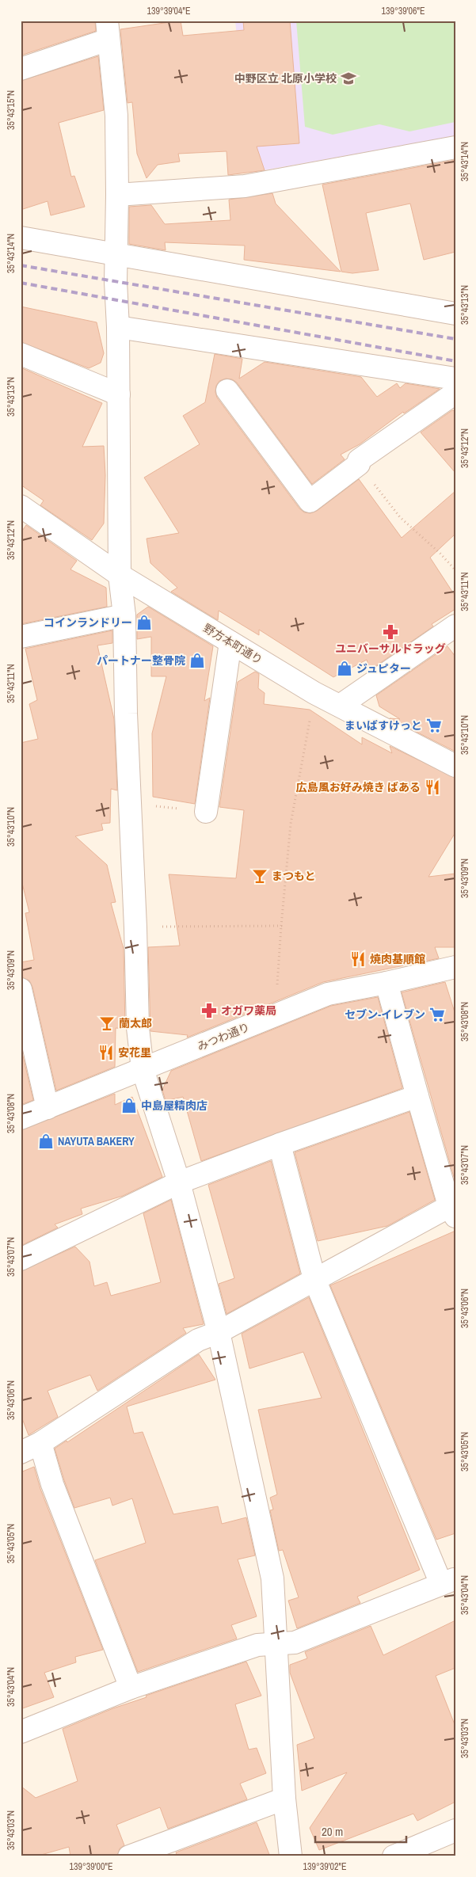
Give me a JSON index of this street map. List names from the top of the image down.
{
  "streets": {
    "street": ["野方本町通り", "みつわ通り"]
  },
  "places": {
    "school or university": ["中野区立 北原小学校"],
    "shop": [
      "コインランドリー",
      "パートナー整骨院",
      "ジュピター",
      "中島屋精肉店",
      "NAYUTA BAKERY"
    ],
    "pharmacy": ["ユニバーサルドラッグ", "オガワ薬局"],
    "supermarket": ["まいばすけっと", "セブン-イレブン"],
    "restaurant": ["広島風お好み焼き ばある", "焼肉基順館", "安花里"],
    "bar": ["まつもと", "蘭太郎"]
  },
  "scale_bar": "20 m",
  "coordinates": [
    "139°39'04\"E",
    "139°39'06\"E",
    "35°43'15\"N",
    "35°43'14\"N",
    "35°43'13\"N",
    "35°43'12\"N",
    "35°43'11\"N",
    "35°43'10\"N",
    "35°43'09\"N",
    "35°43'08\"N",
    "35°43'07\"N",
    "35°43'06\"N",
    "35°43'05\"N",
    "35°43'04\"N",
    "35°43'03\"N",
    "139°39'00\"E",
    "139°39'02\"E"
  ]
}
